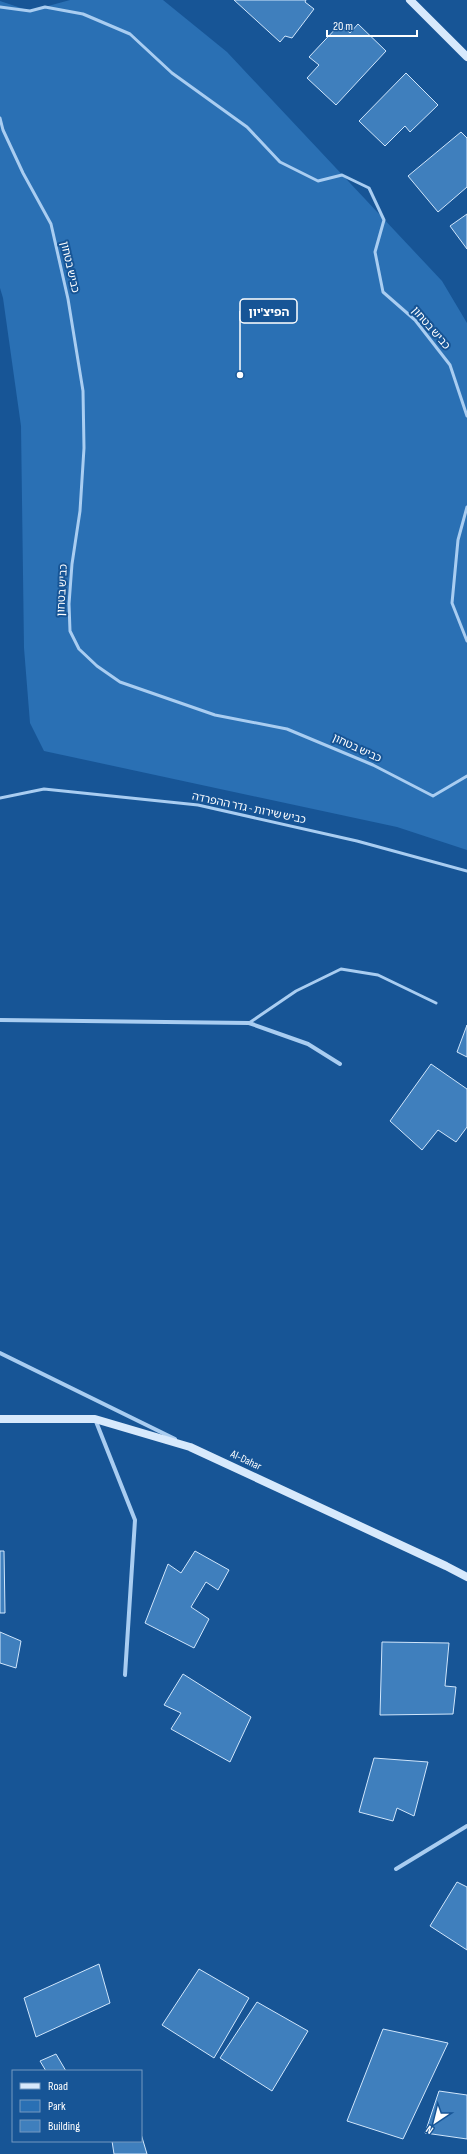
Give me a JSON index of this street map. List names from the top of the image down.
{
  "streets": {
    "street": ["Al-Dahar"],
    "lane": ["כביש בטחון", "כביש שירות - גדר ההפרדה"]
  },
  "places": ["הפיצ'יון"],
  "legend": ["Road", "Park", "Building"],
  "scale_bar": "20 m",
  "north": "bottom left"
}
